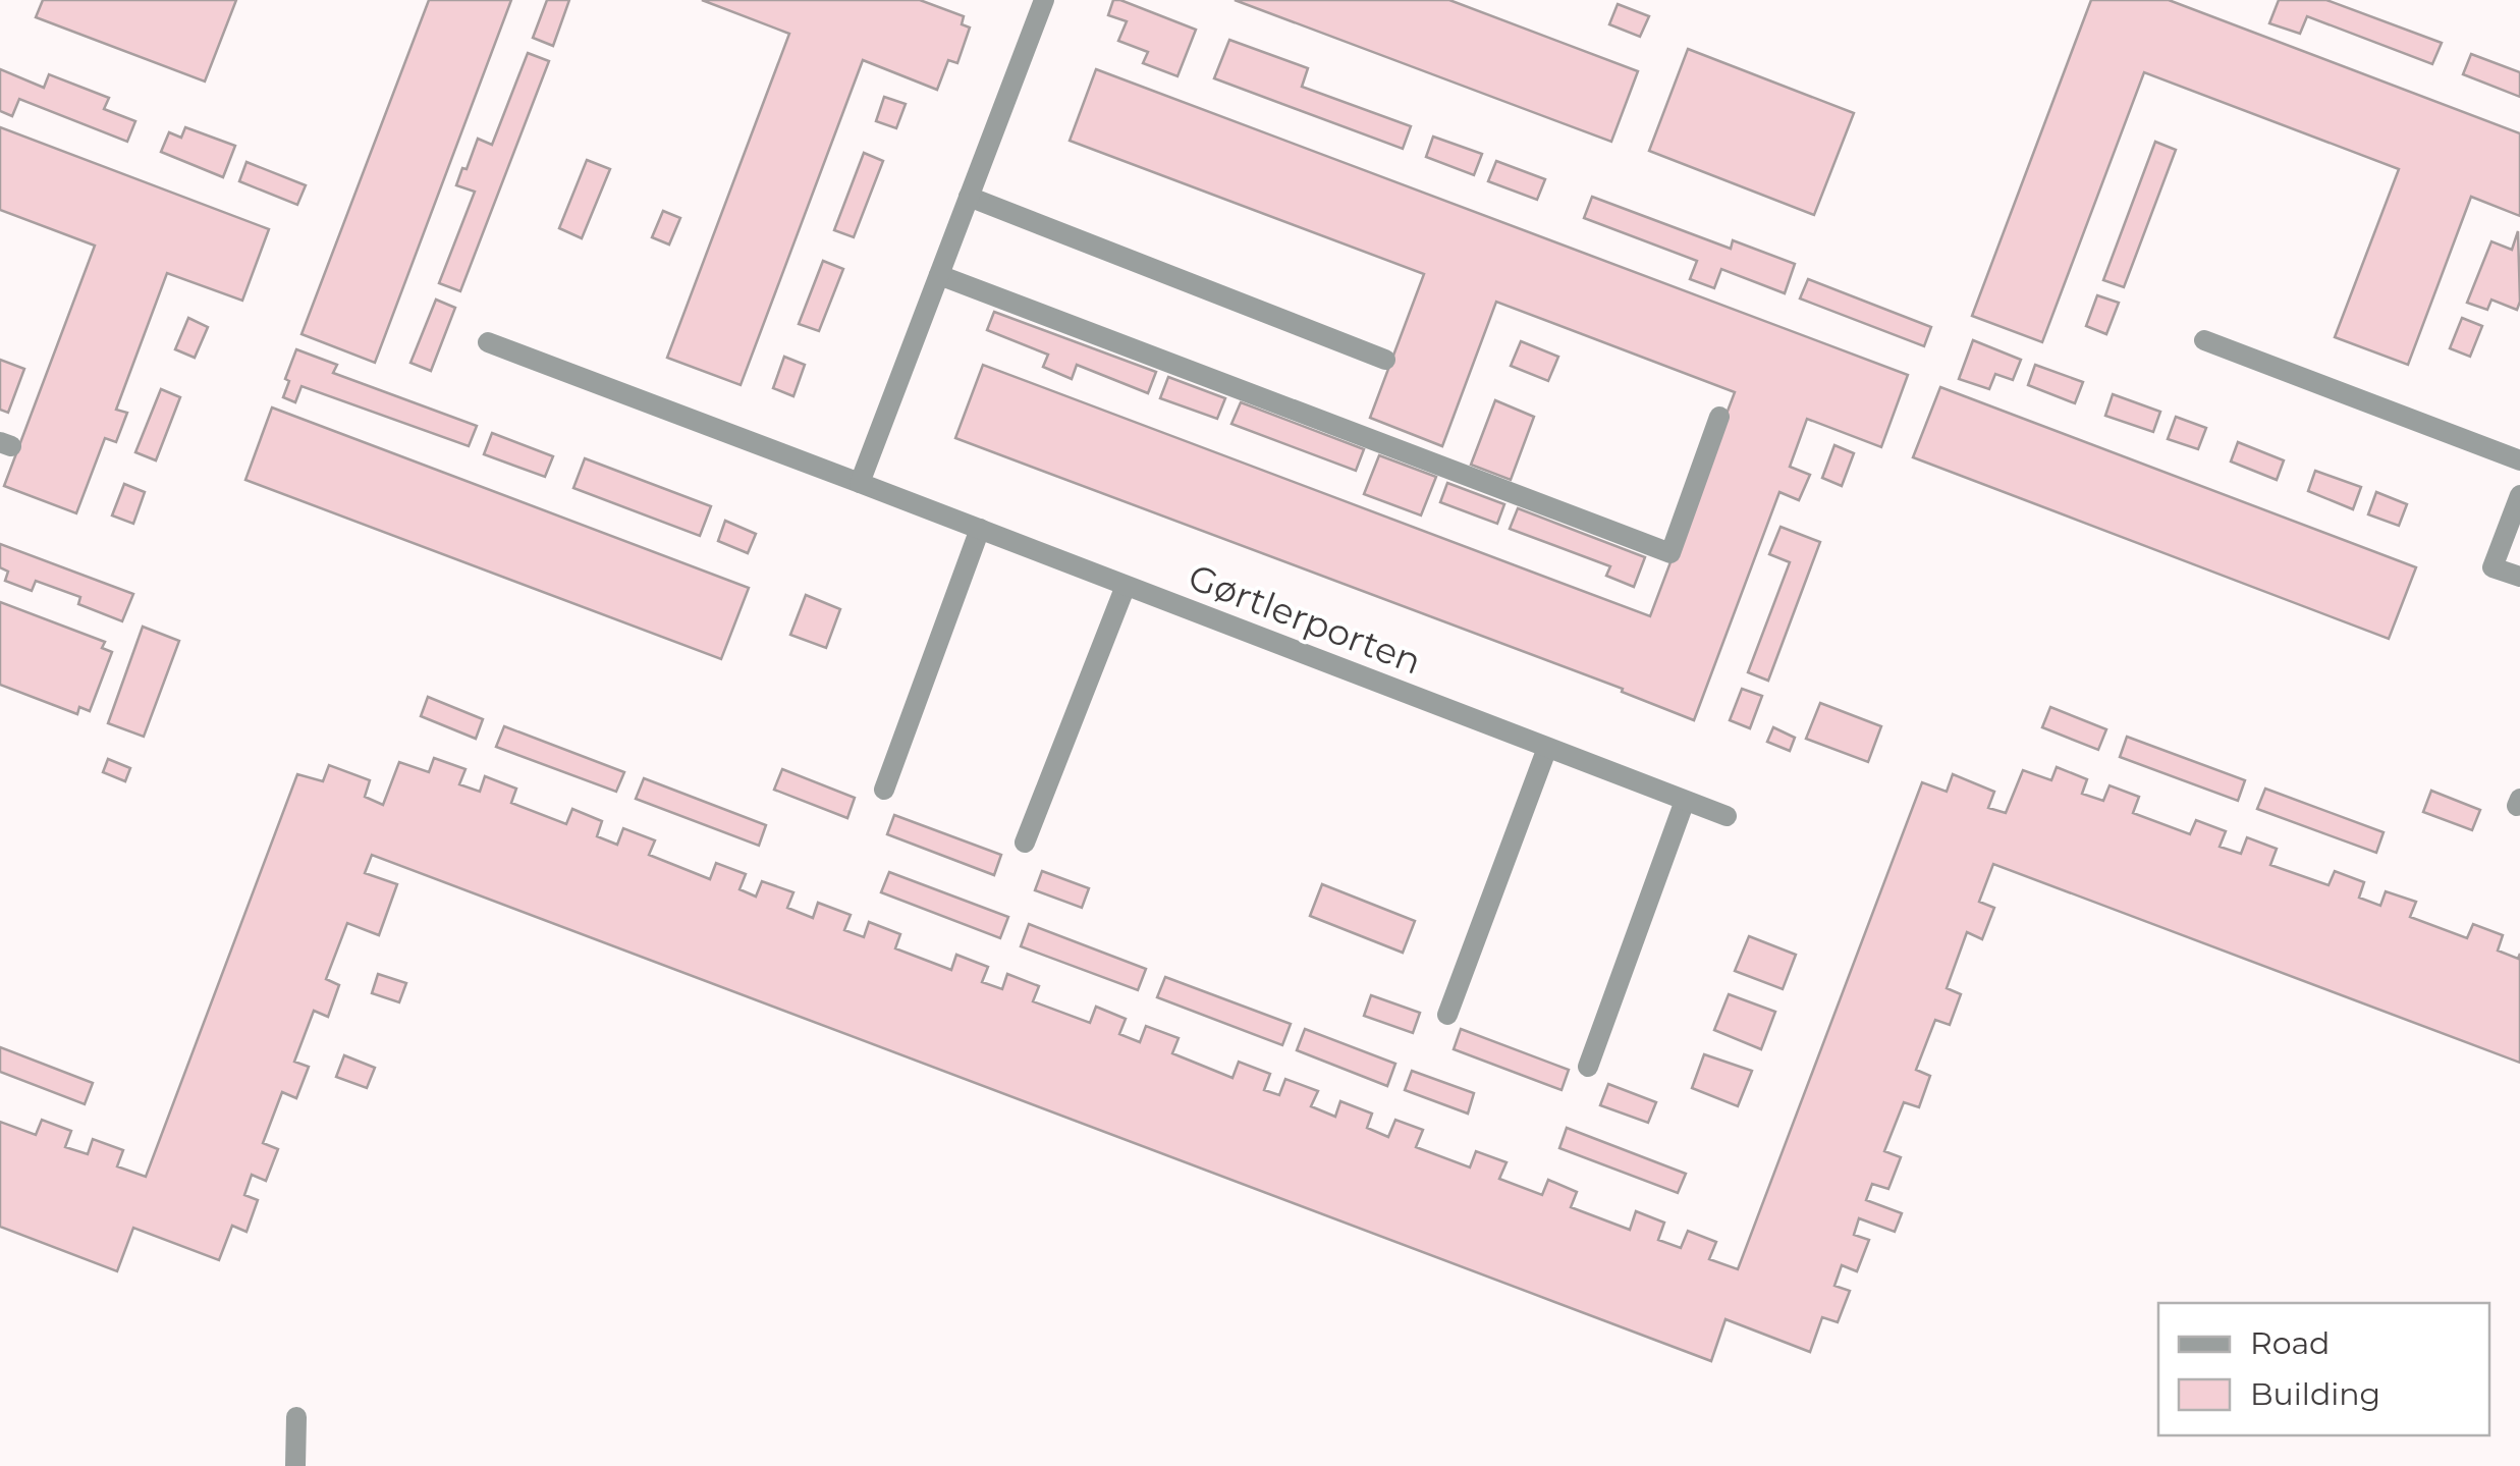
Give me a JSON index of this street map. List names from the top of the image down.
{
  "streets": {
    "street": ["Gørtlerporten"]
  },
  "legend": ["Road", "Building"]
}
